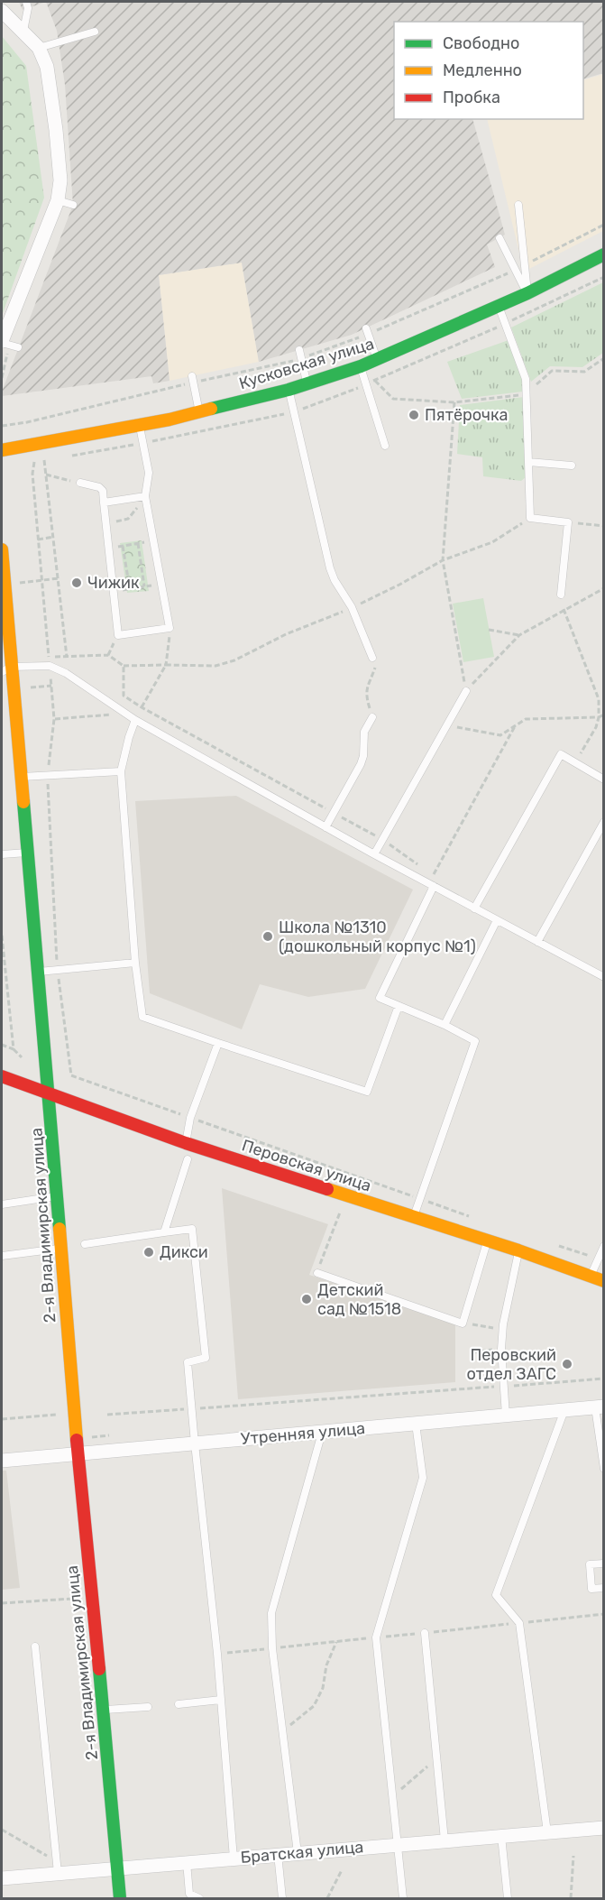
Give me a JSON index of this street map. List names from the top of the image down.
{
  "streets": {
    "street": [
      "Кусковская улица",
      "Перовская улица",
      "2-я Владимирская улица",
      "Утренняя улица",
      "Братская улица"
    ]
  },
  "crossings": [
    ["Перовская улица", "2-я Владимирская улица"],
    ["2-я Владимирская улица", "Утренняя улица"],
    ["2-я Владимирская улица", "Братская улица"]
  ],
  "places": [
    "Пятёрочка",
    "Чижик",
    "Школа №1310 (дошкольный корпус №1)",
    "Дикси",
    "Детский сад №1518",
    "Перовский отдел ЗАГС"
  ],
  "legend": ["Свободно", "Медленно", "Пробка"]
}
